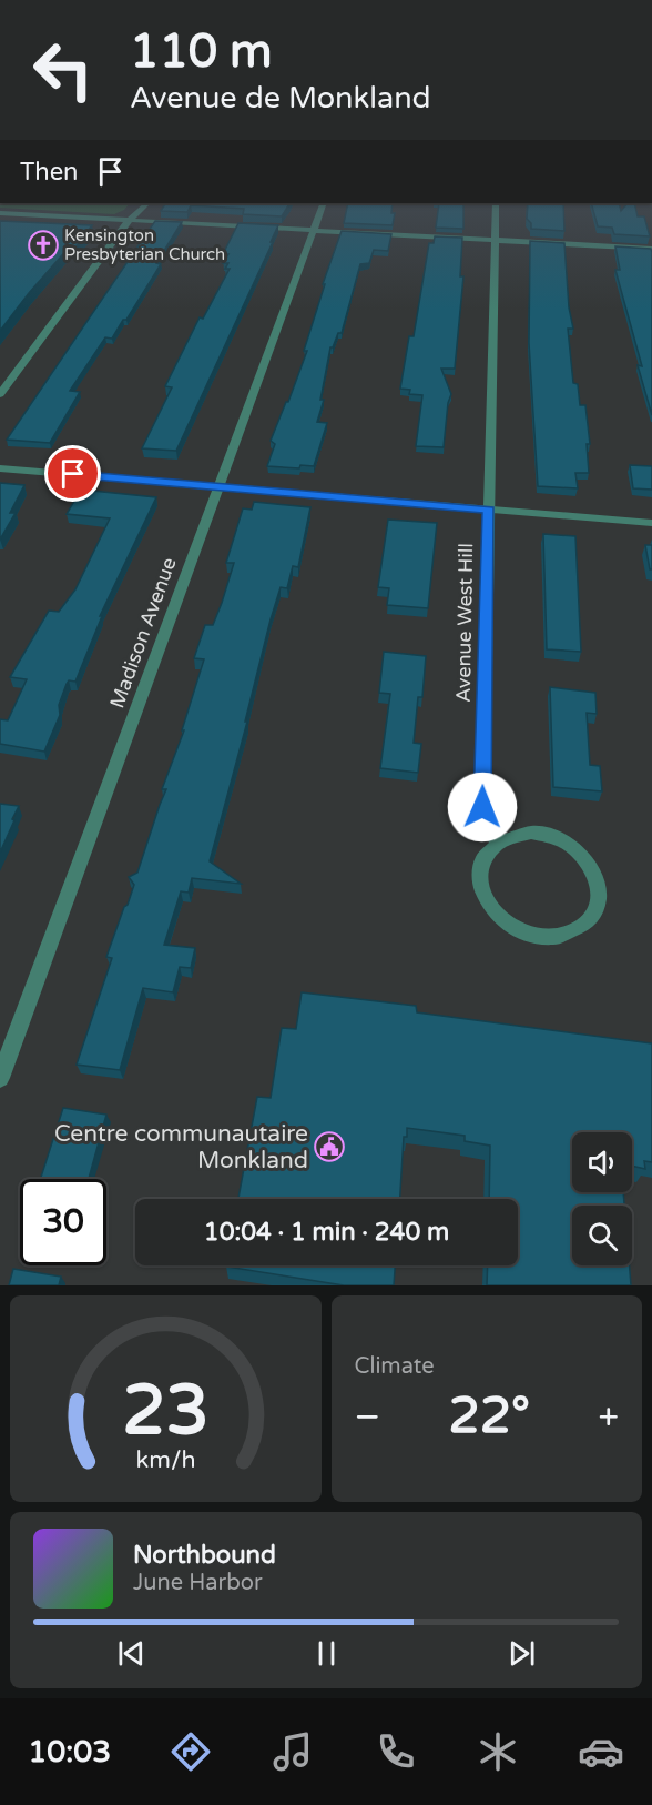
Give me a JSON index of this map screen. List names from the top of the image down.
{
  "streets": {
    "street": ["Avenue West Hill", "Madison Avenue"]
  },
  "places": {
    "church": ["Kensington Presbyterian Church"],
    "public building": ["Centre communautaire Monkland"]
  },
  "page": {
    "turn": ["110 m", "Avenue de Monkland"],
    "then": "Then",
    "limit": "30",
    "trip": "10:04 · 1 min · 240 m",
    "tile": "Climate",
    "heat": ["−", "22°", "+"],
    "song": ["Northbound", "June Harbor"],
    "tabs": "10:03",
    "gauge": ["23", "km/h"]
  }
}
